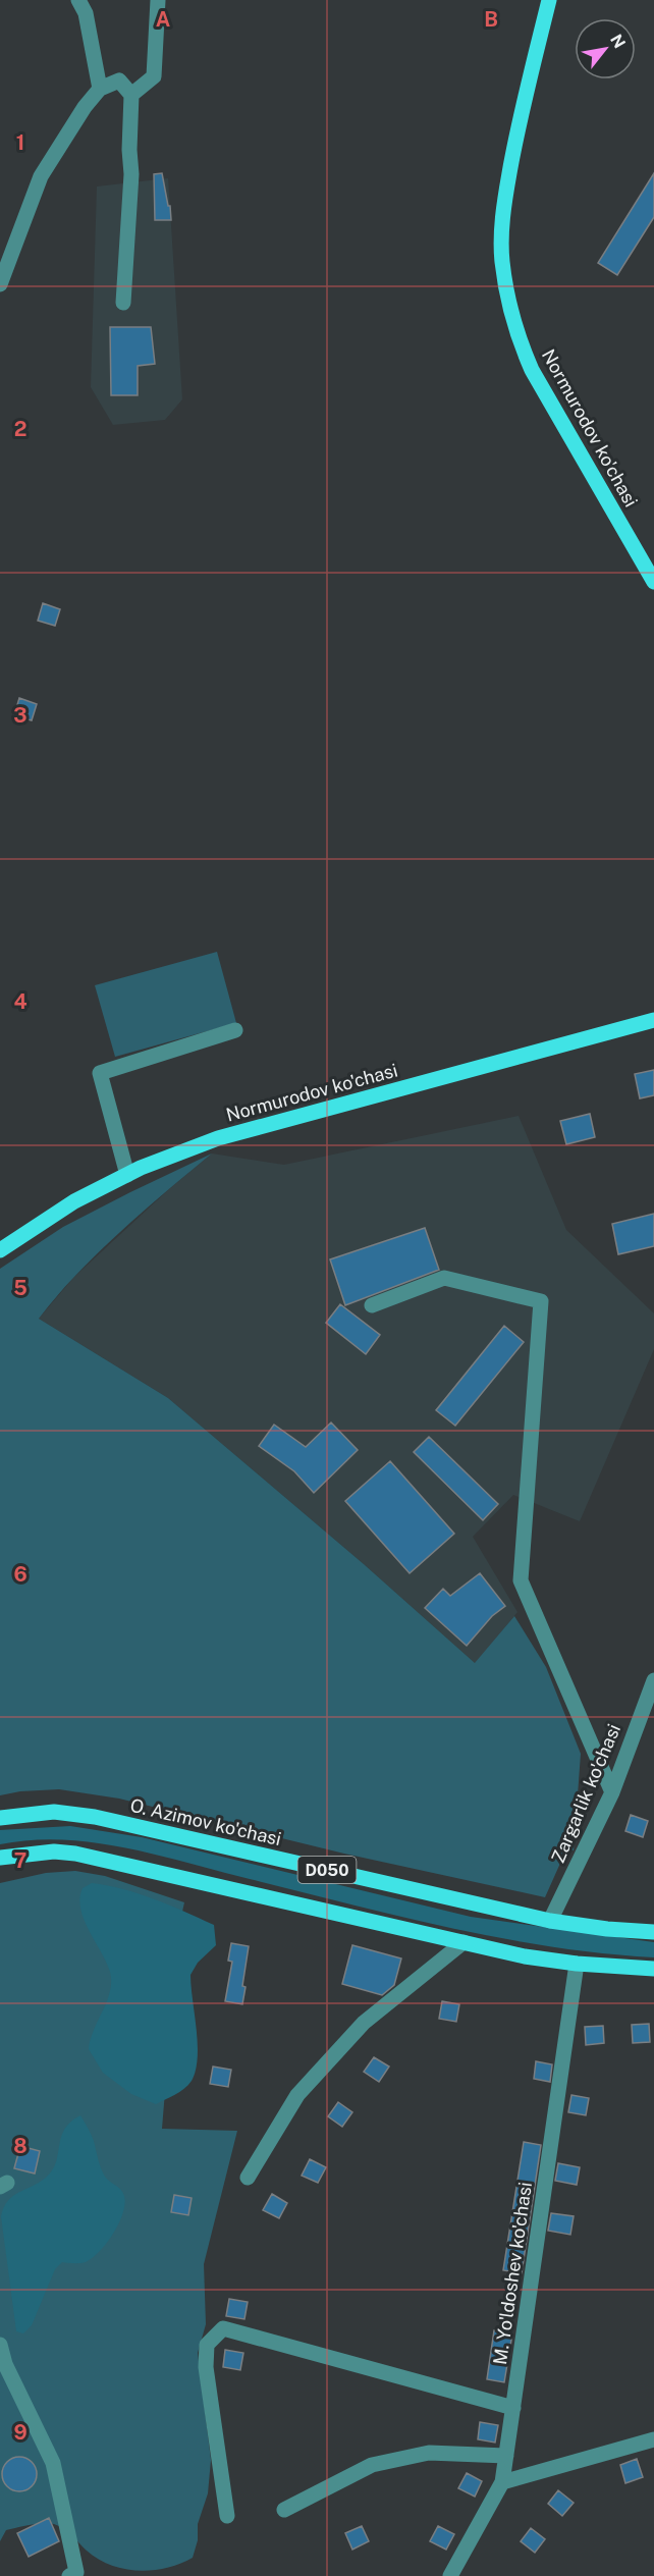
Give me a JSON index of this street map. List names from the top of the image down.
{
  "streets": {
    "main road": ["Normurodov ko'chasi", "O. Azimov ko'chasi", "D050"],
    "street": ["Zargarlik ko'chasi", "M. Yo'ldoshev ko'chasi"]
  },
  "crossings": [
    ["Zargarlik ko'chasi", "O. Azimov ko'chasi"],
    ["D050", "M. Yo'ldoshev ko'chasi"]
  ],
  "north": "top right",
  "grid": {
    "columns": ["A", "B"],
    "rows": [
      "1",
      "2",
      "3",
      "4",
      "5",
      "6",
      "7",
      "8",
      "9"
    ]
  }
}
